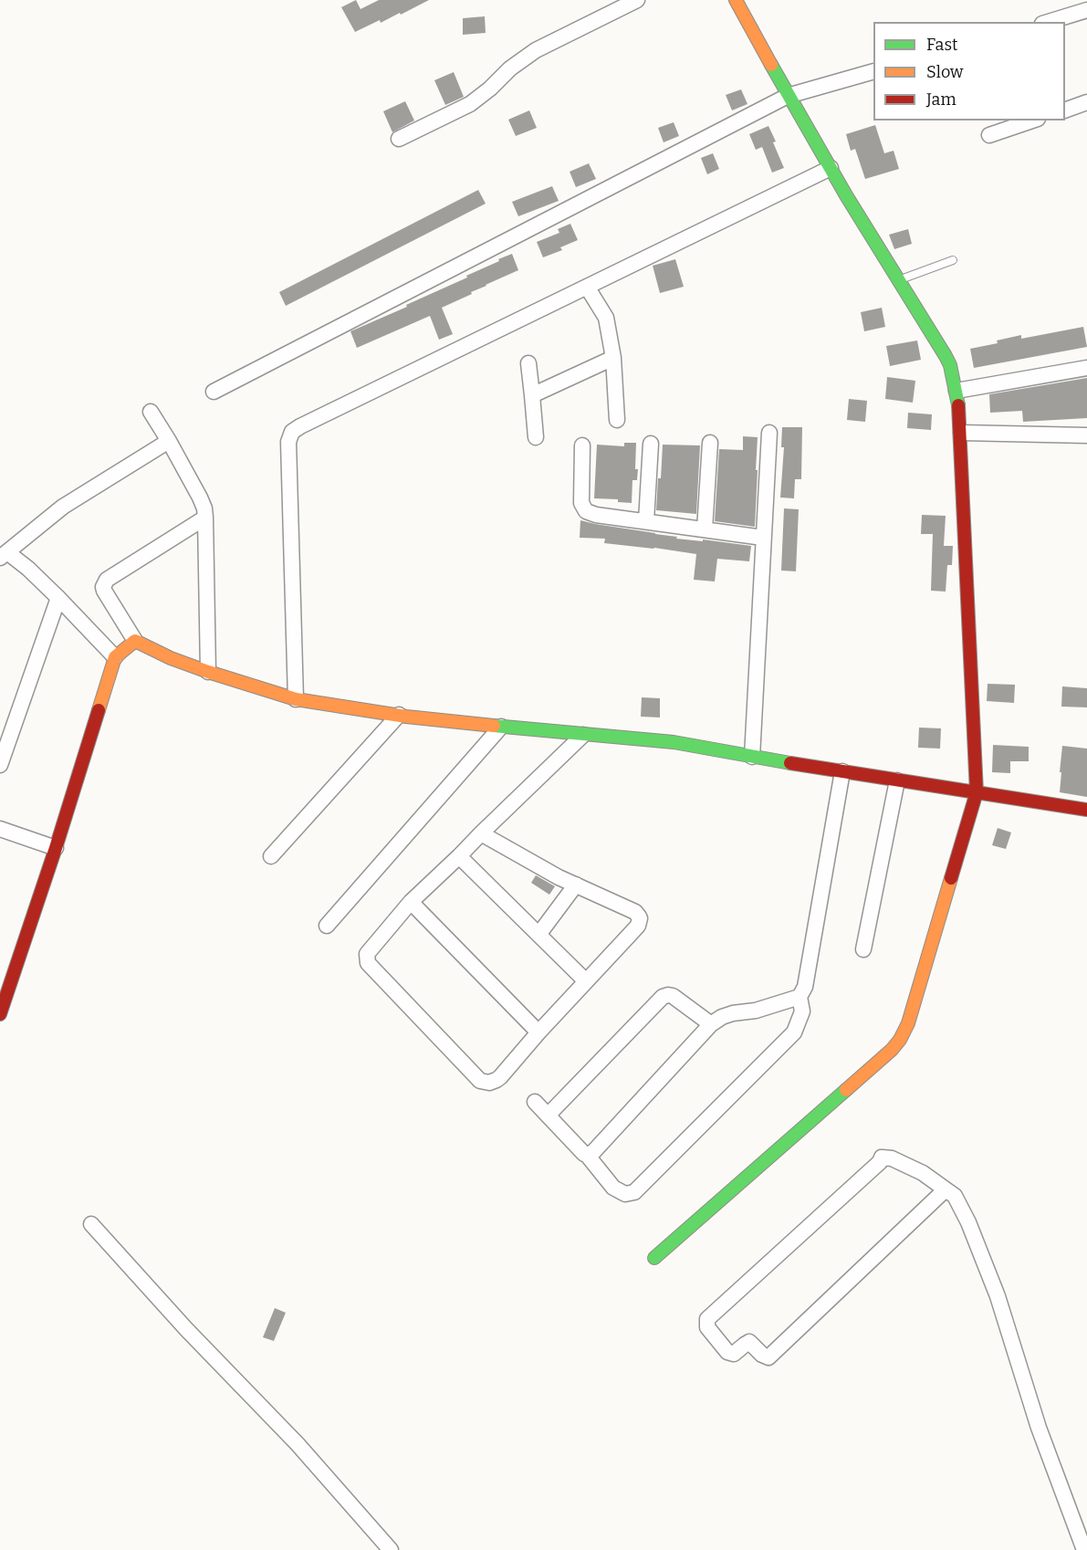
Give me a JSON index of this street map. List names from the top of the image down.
{
  "legend": ["Fast", "Slow", "Jam"]
}
